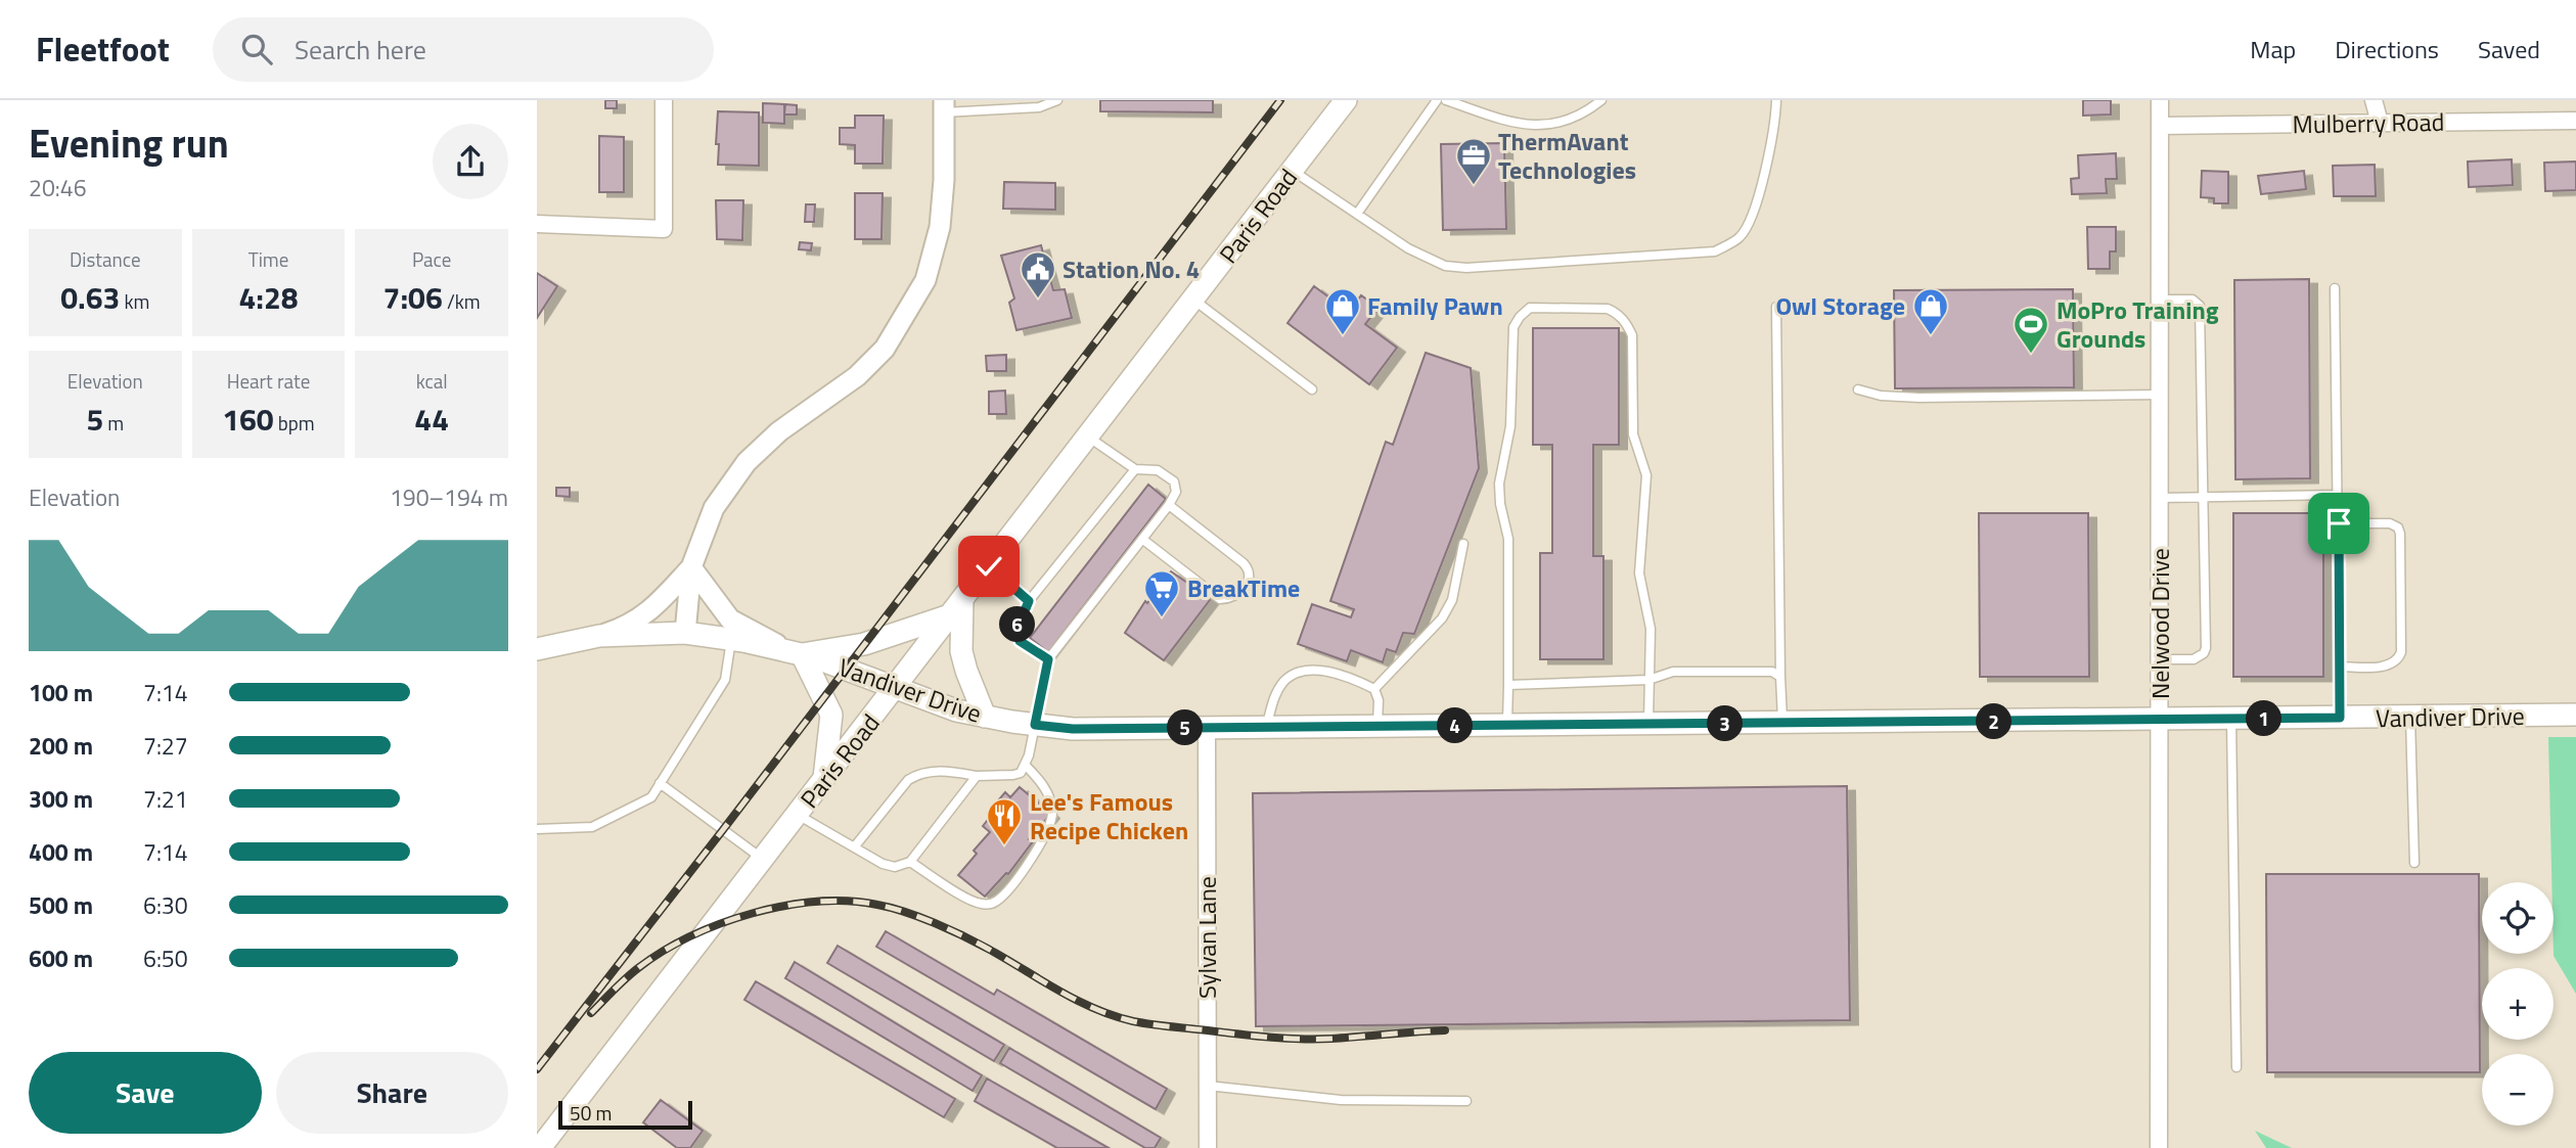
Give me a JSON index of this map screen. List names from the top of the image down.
{
  "streets": {
    "main road": ["Paris Road", "Vandiver Drive"],
    "street": ["Mulberry Road", "Nelwood Drive", "Sylvan Lane"]
  },
  "crossings": [
    ["Mulberry Road", "Nelwood Drive"],
    ["Paris Road", "Vandiver Drive"],
    ["Nelwood Drive", "Vandiver Drive"],
    ["Vandiver Drive", "Sylvan Lane"]
  ],
  "places": {
    "office": ["ThermAvant Technologies"],
    "public building": ["Station No. 4"],
    "shop": ["Family Pawn", "Owl Storage"],
    "sports": ["MoPro Training Grounds"],
    "supermarket": ["BreakTime"],
    "restaurant": ["Lee's Famous Recipe Chicken"]
  },
  "scale_bar": "50 m",
  "page": {
    "header": "Fleetfoot",
    "search": "Search here",
    "nav": ["Map", "Directions", "Saved"],
    "heading": ["Evening run", "20:46"],
    "stats": [
      ["Distance", "0.63 km"],
      ["Time", "4:28"],
      ["Pace", "7:06 /km"],
      ["Elevation", "5 m"],
      ["Heart rate", "160 bpm"],
      ["kcal", "44"]
    ],
    "chart": ["Elevation", "190–194 m"],
    "pins": [
      "6",
      "1",
      "2",
      "3",
      "4",
      "5"
    ],
    "list": [
      {
        "name": "100 m",
        "note": "7:14"
      },
      {
        "name": "200 m",
        "note": "7:27"
      },
      {
        "name": "300 m",
        "note": "7:21"
      },
      {
        "name": "400 m",
        "note": "7:14"
      },
      {
        "name": "500 m",
        "note": "6:30"
      },
      {
        "name": "600 m",
        "note": "6:50"
      }
    ],
    "map_buttons": ["+", "−"],
    "buttons": ["Save", "Share"],
    "scale": "50 m"
  }
}
